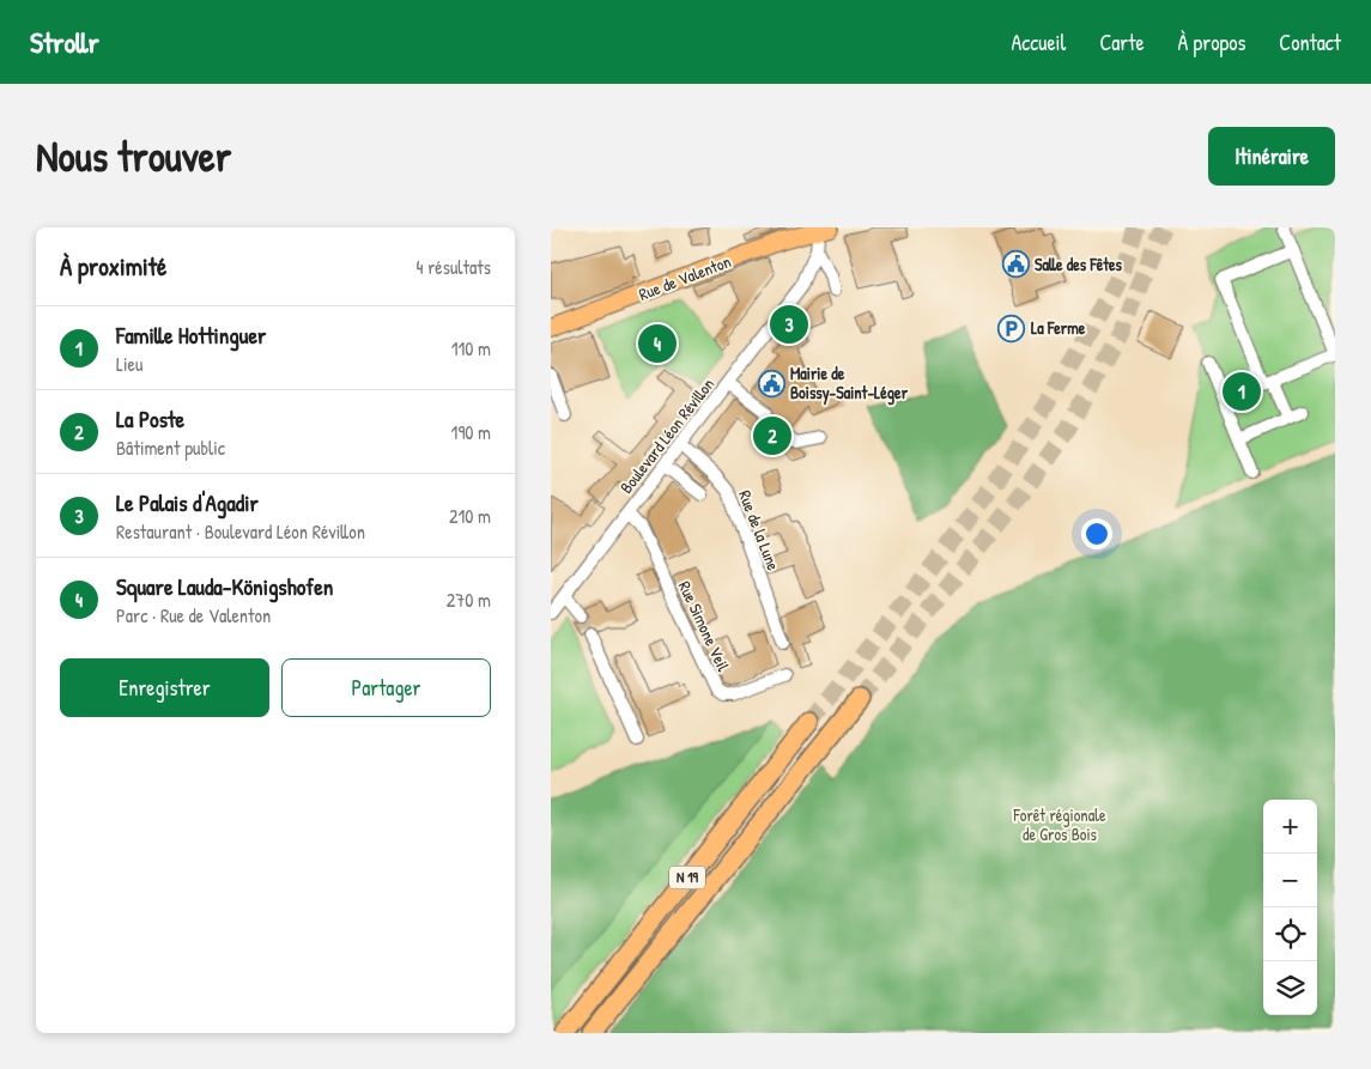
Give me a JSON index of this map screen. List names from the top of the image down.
{
  "streets": {
    "highway": ["N 19"],
    "main road": ["Rue de Valenton"],
    "street": ["Boulevard Léon Révillon", "Rue de la Lune", "Rue Simone Veil"]
  },
  "crossings": [
    ["Rue de Valenton", "Boulevard Léon Révillon"],
    ["Boulevard Léon Révillon", "Rue de la Lune"],
    ["Boulevard Léon Révillon", "Rue Simone Veil"]
  ],
  "parks": ["Forêt régionale de Gros Bois"],
  "places": {
    "public building": ["Salle des Fêtes", "Mairie de Boissy-Saint-Léger"],
    "parking": ["La Ferme"]
  },
  "page": {
    "header": "Strollr",
    "nav": [
      "Accueil",
      "Carte",
      "À propos",
      "Contact"
    ],
    "buttons": [
      "Itinéraire",
      ["Enregistrer", "Partager"]
    ],
    "title": "Nous trouver",
    "heading": ["À proximité", "4 résultats"],
    "pins": [
      "3",
      "4",
      "1",
      "2"
    ],
    "list": [
      {
        "mark": "1",
        "name": "Famille Hottinguer",
        "note": "Lieu",
        "value": "110 m"
      },
      {
        "mark": "2",
        "name": "La Poste",
        "note": "Bâtiment public",
        "value": "190 m"
      },
      {
        "mark": "3",
        "name": "Le Palais d'Agadir",
        "note": "Restaurant · Boulevard Léon Révillon",
        "value": "210 m"
      },
      {
        "mark": "4",
        "name": "Square Lauda-Königshofen",
        "note": "Parc · Rue de Valenton",
        "value": "270 m"
      }
    ],
    "map_buttons": ["+", "−"]
  }
}
